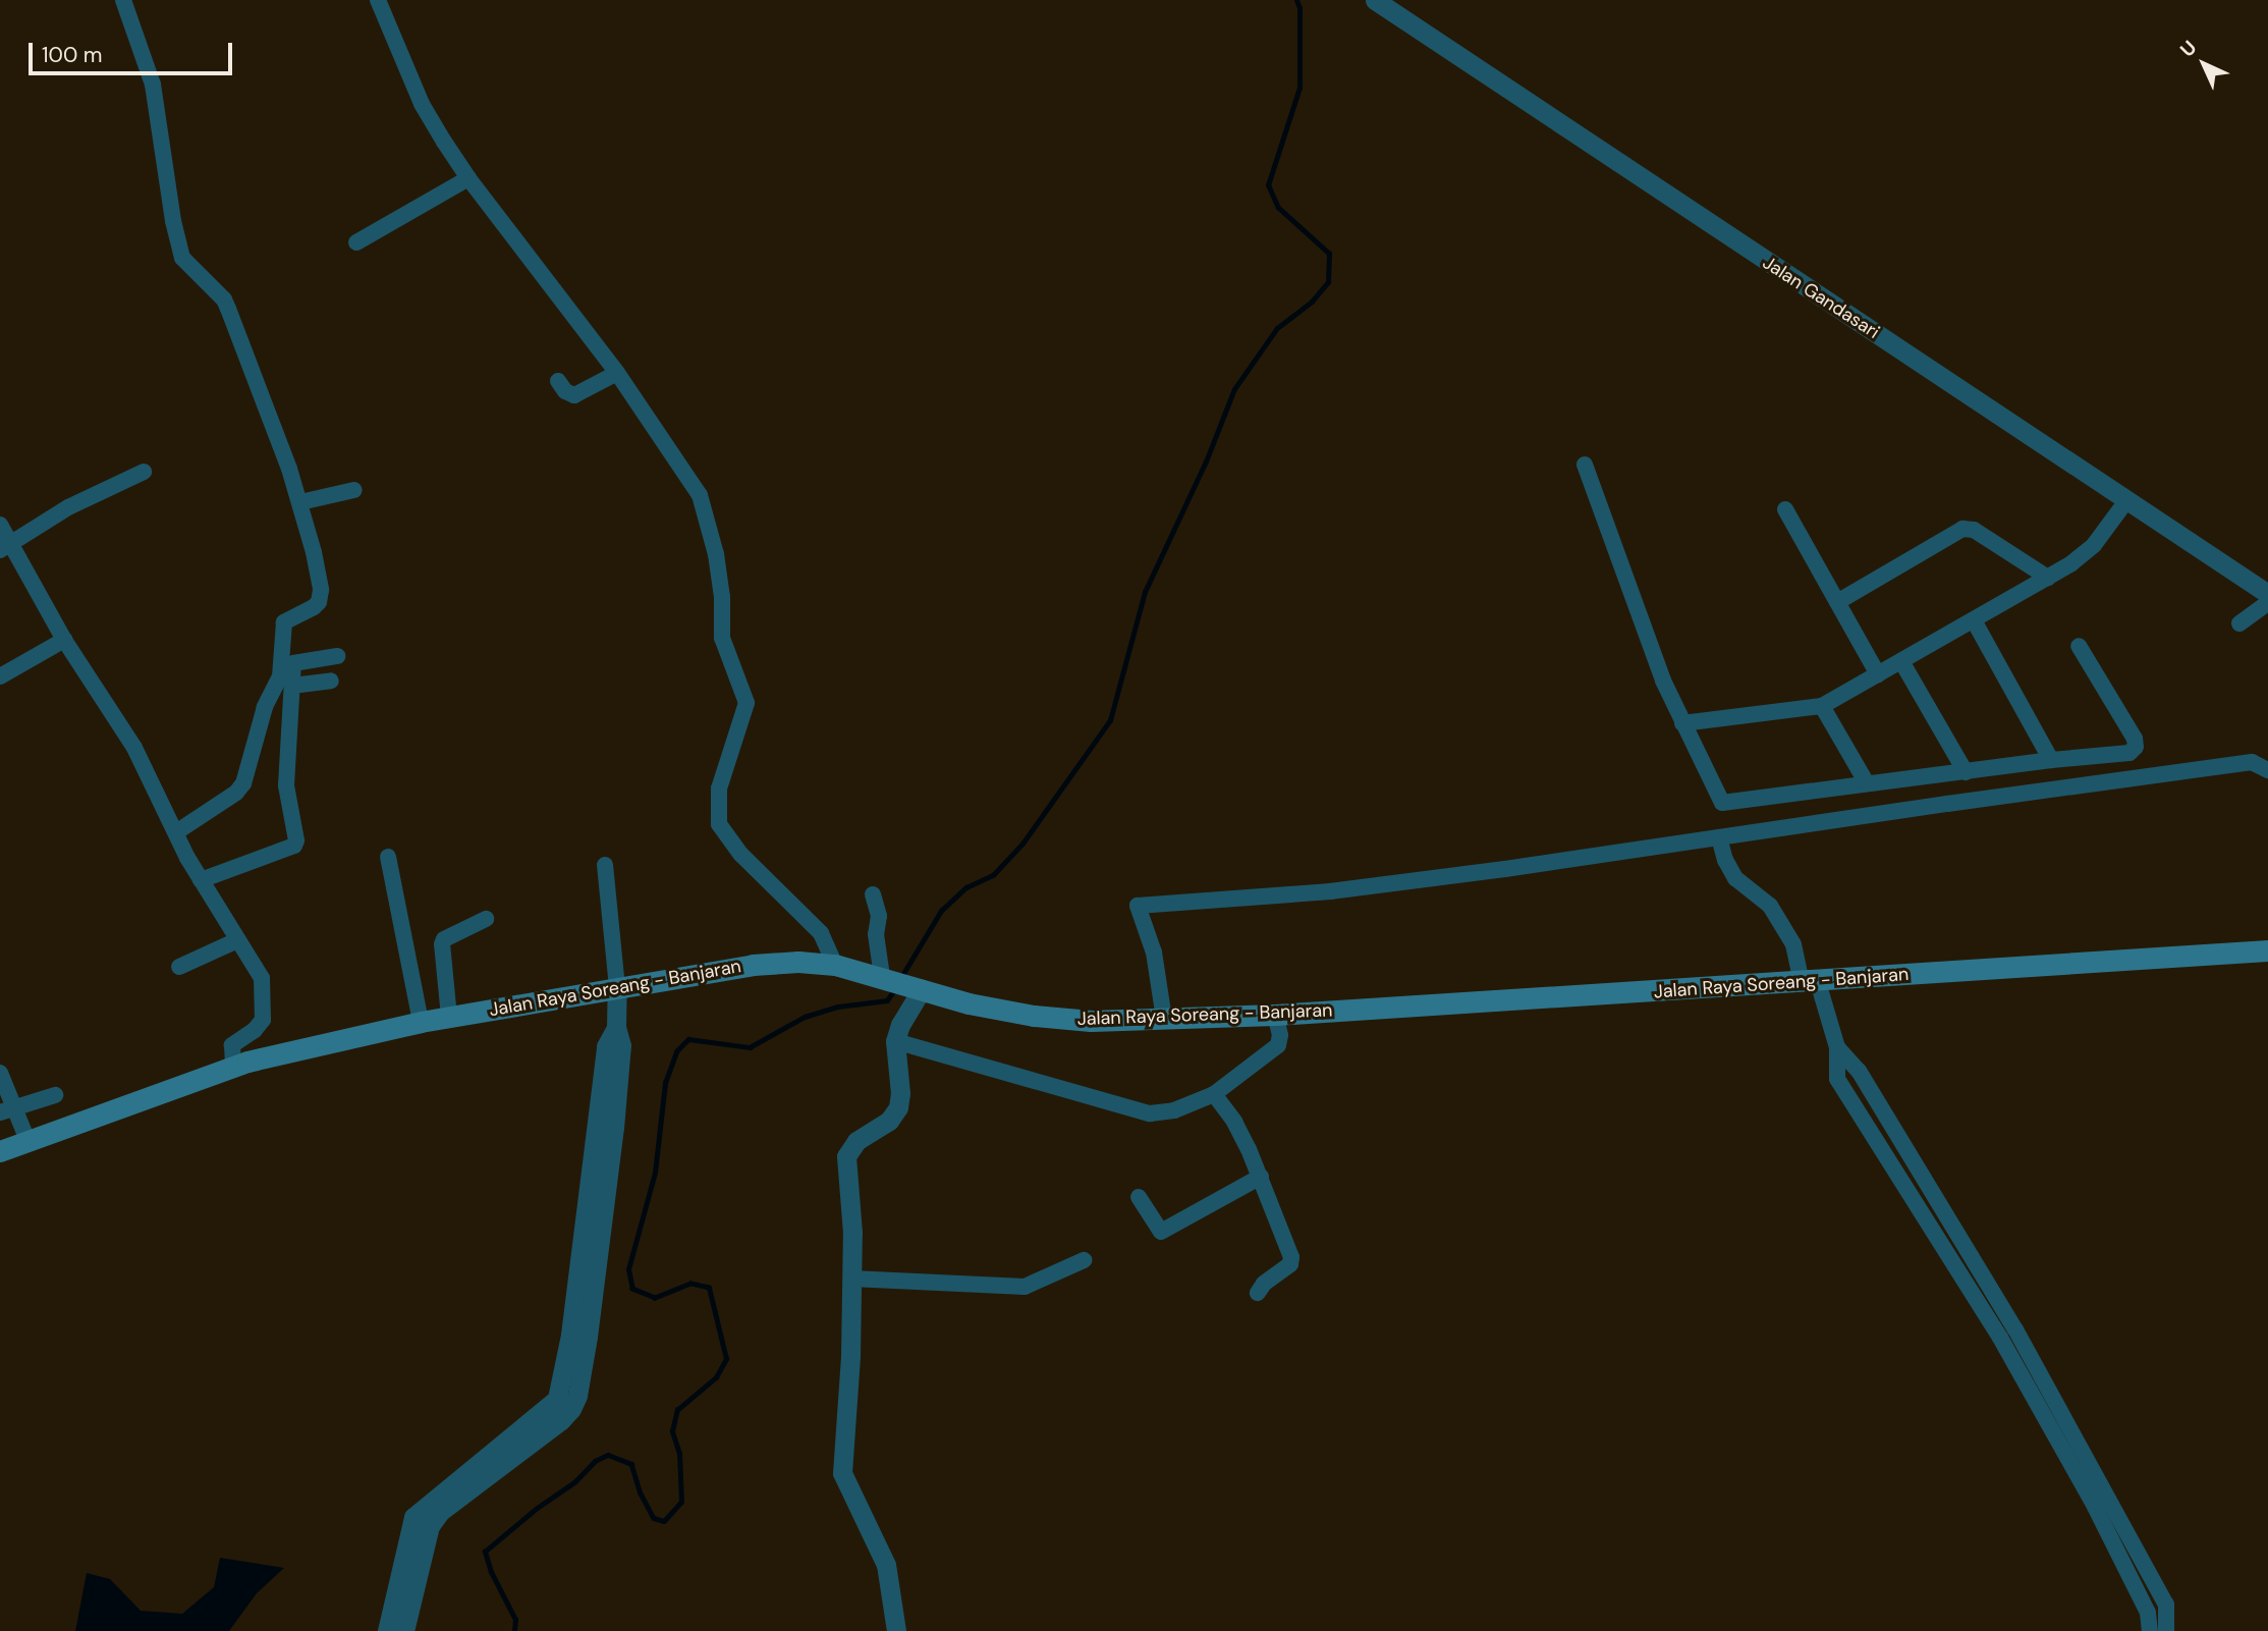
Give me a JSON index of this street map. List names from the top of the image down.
{
  "streets": {
    "main road": ["Jalan Raya Soreang - Banjaran"],
    "street": ["Jalan Gandasari"]
  },
  "scale_bar": "100 m",
  "north": "top left"
}
